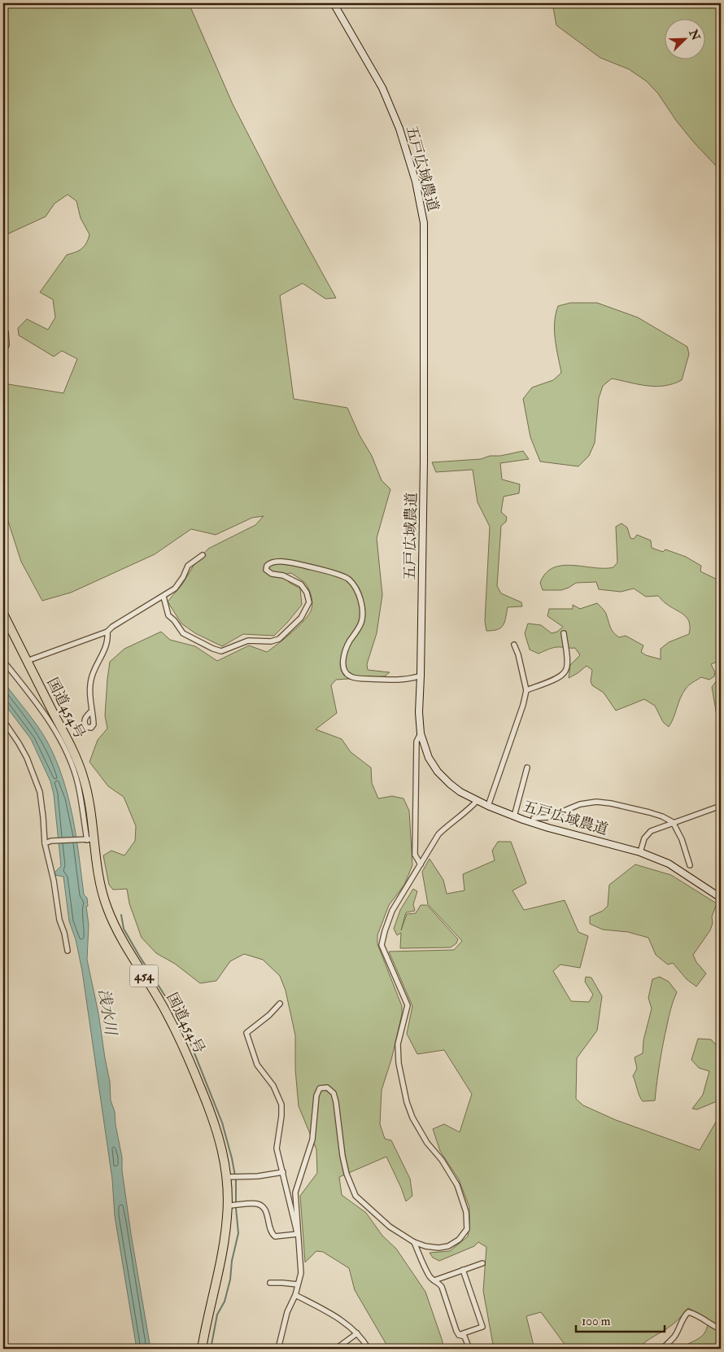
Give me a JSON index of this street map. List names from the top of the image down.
{
  "streets": {
    "highway": ["国道454号", "454"],
    "street": ["五戸広域農道"]
  },
  "water": ["浅水川"],
  "scale_bar": "100 m",
  "north": "top right"
}
